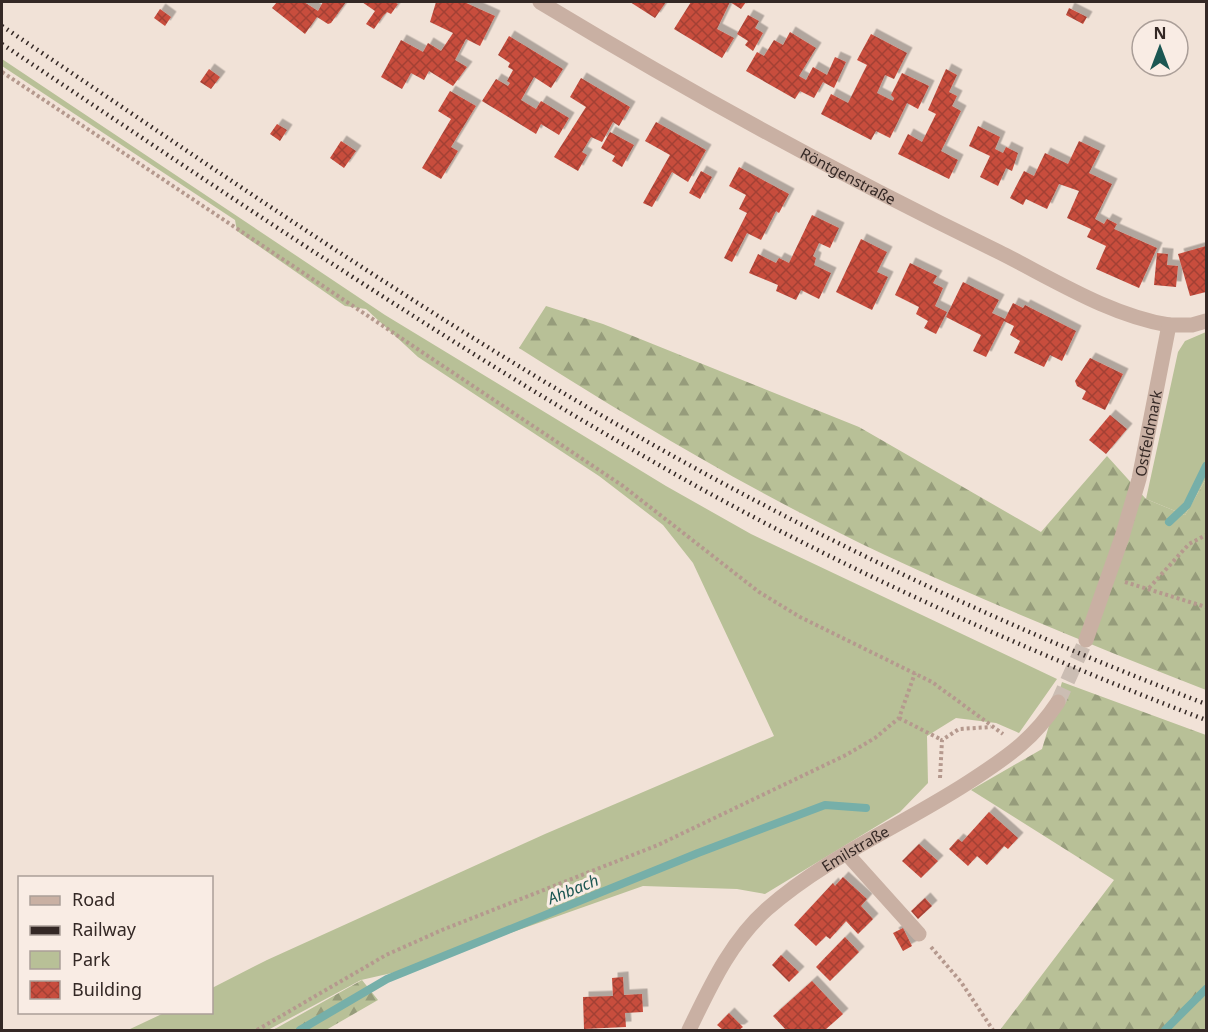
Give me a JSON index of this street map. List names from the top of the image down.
{
  "streets": {
    "street": ["Röntgenstraße", "Ostfeldmark", "Emilstraße"]
  },
  "crossings": [
    ["Röntgenstraße", "Ostfeldmark"]
  ],
  "water": ["Ahbach"],
  "legend": [
    "Road",
    "Railway",
    "Park",
    "Building"
  ],
  "north": "top"
}
